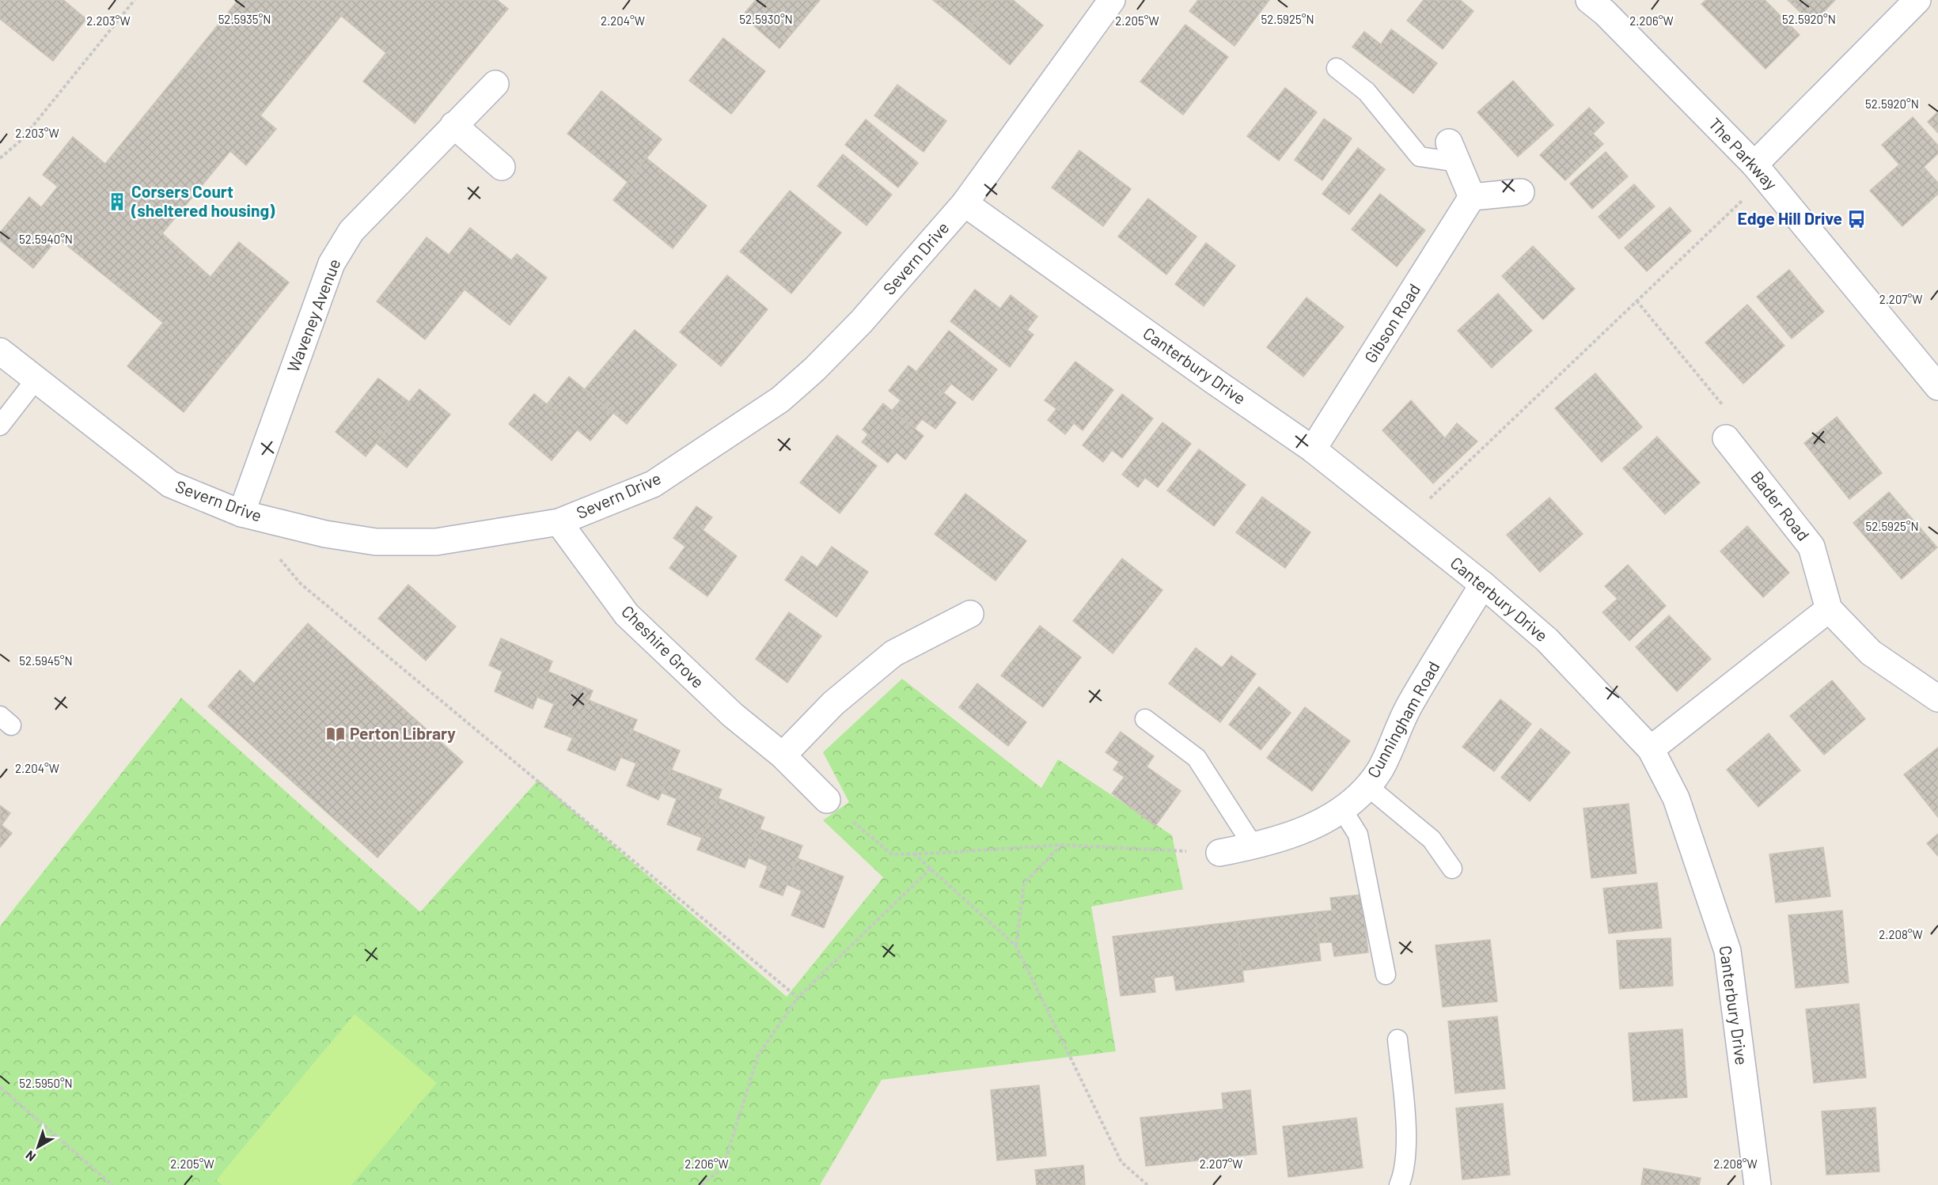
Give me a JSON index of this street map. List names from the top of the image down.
{
  "streets": {
    "street": [
      "The Parkway",
      "Severn Drive",
      "Waveney Avenue",
      "Gibson Road",
      "Canterbury Drive",
      "Bader Road",
      "Cheshire Grove",
      "Cunningham Road"
    ]
  },
  "crossings": [
    ["Severn Drive", "Waveney Avenue"],
    ["Severn Drive", "Canterbury Drive"],
    ["Severn Drive", "Cheshire Grove"],
    ["Gibson Road", "Canterbury Drive"],
    ["Canterbury Drive", "Cunningham Road"]
  ],
  "places": {
    "building": ["Corsers Court (sheltered housing)"],
    "bus stop": ["Edge Hill Drive"],
    "library": ["Perton Library"]
  },
  "north": "bottom left",
  "coordinates": [
    "52.5935°N",
    "52.5930°N",
    "52.5925°N",
    "52.5920°N",
    "2.203°W",
    "2.204°W",
    "2.205°W",
    "2.206°W",
    "52.5940°N",
    "2.207°W",
    "52.5945°N",
    "2.208°W",
    "52.5950°N"
  ]
}
